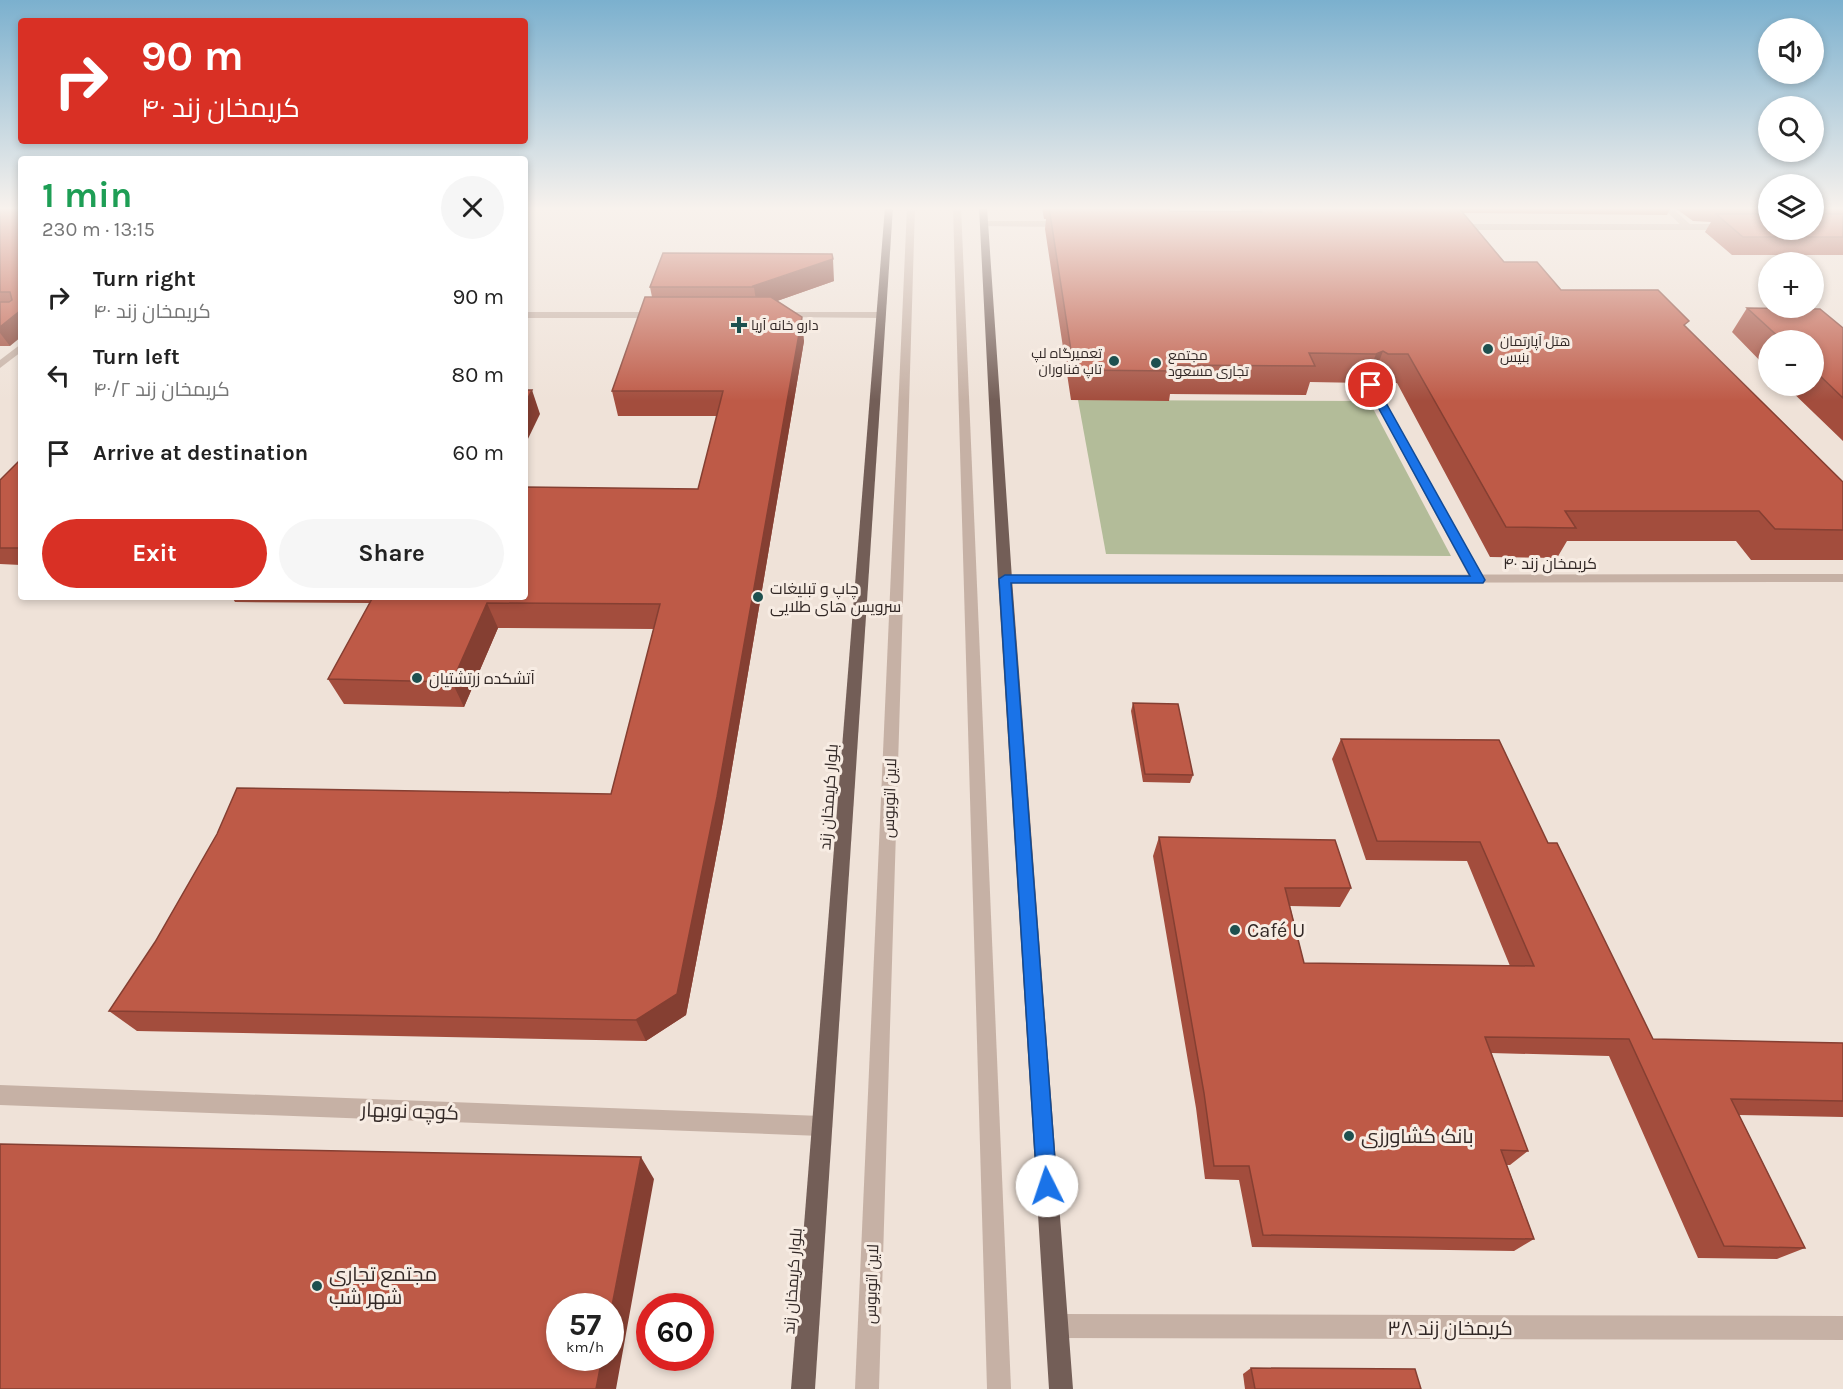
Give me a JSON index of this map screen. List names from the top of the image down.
{
  "streets": {
    "main road": ["بلوار کریمخان زند"],
    "street": [
      "کریمخان زند ۴۰",
      "لاین اتوبوس",
      "کوچه نوبهار",
      "کریمخان زند ۳۸"
    ]
  },
  "crossings": [
    ["بلوار کریمخان زند", "کوچه نوبهار"]
  ],
  "places": {
    "health": ["دارو خانه آریا"],
    "other": [
      "هتل آپارتمان بنیس",
      "تعمیرگاه لپ تاپ فناوران",
      "مجتمع تجاری مسعود",
      "چاپ و تبلیغات سرویس های طلایی",
      "آتشکده زرتشتیان",
      "Café U",
      "بانک کشاورزی",
      "مجتمع تجاری شهر شب"
    ]
  },
  "page": {
    "map_buttons": ["+", "−"],
    "turn": ["90 m", "کریمخان زند ۴۰"],
    "heading": ["1 min", "230 m · 13:15"],
    "list": [
      {
        "name": "Turn right",
        "note": "کریمخان زند ۴۰",
        "value": "90 m"
      },
      {
        "name": "Turn left",
        "note": "کریمخان زند ۴۰/۲",
        "value": "80 m"
      },
      {
        "name": "Arrive at destination",
        "value": "60 m"
      }
    ],
    "buttons": ["Exit", "Share"],
    "speed": "57 km/h",
    "limit": "60"
  }
}
